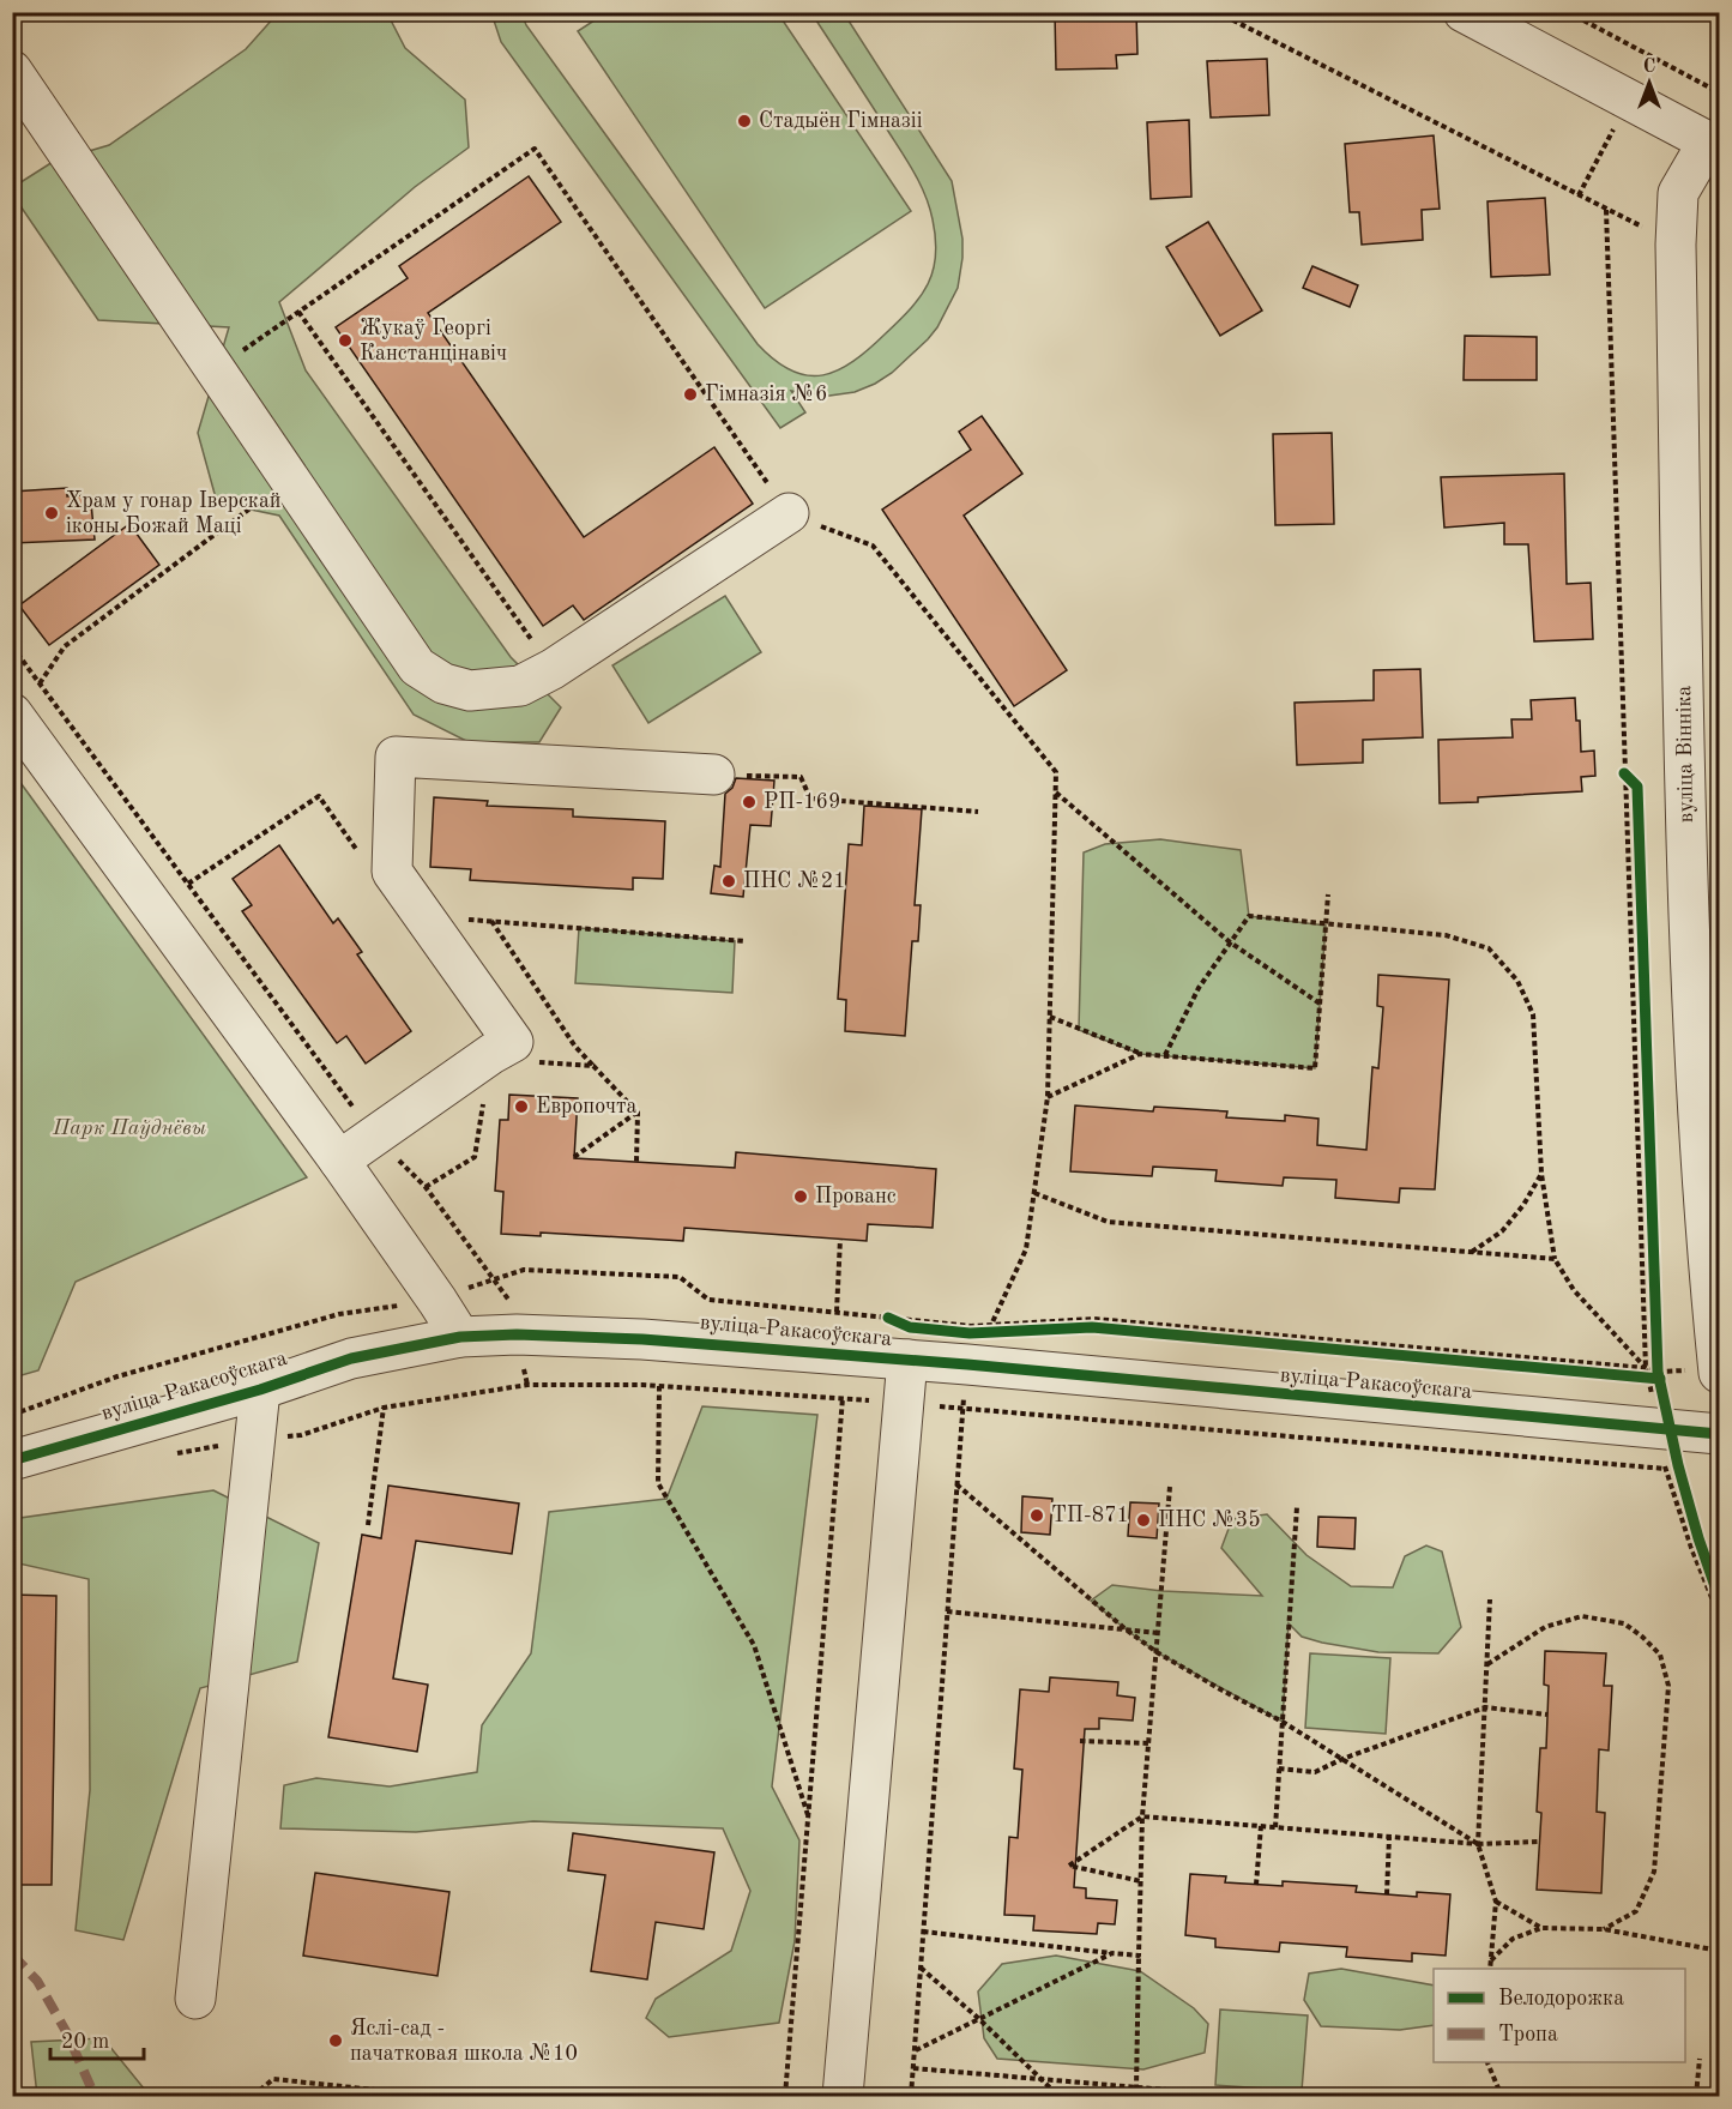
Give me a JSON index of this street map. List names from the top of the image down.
{
  "streets": {
    "street": ["вуліца Вінніка", "вуліца Ракасоўскага"]
  },
  "parks": ["Парк Паўднёвы"],
  "places": [
    "Стадыён Гімназіі",
    "Жукаў Георгі Канстанцінавіч",
    "Гімназія №6",
    "Храм у гонар Іверскай іконы Божай Маці",
    "РП-169",
    "ПНС №21",
    "Европочта",
    "Прованс",
    "ТП-871",
    "ПНС №35",
    "Яслі-сад - пачатковая школа №10"
  ],
  "legend": ["Велодорожка", "Тропа"],
  "scale_bar": "20 m",
  "north": "top"
}
